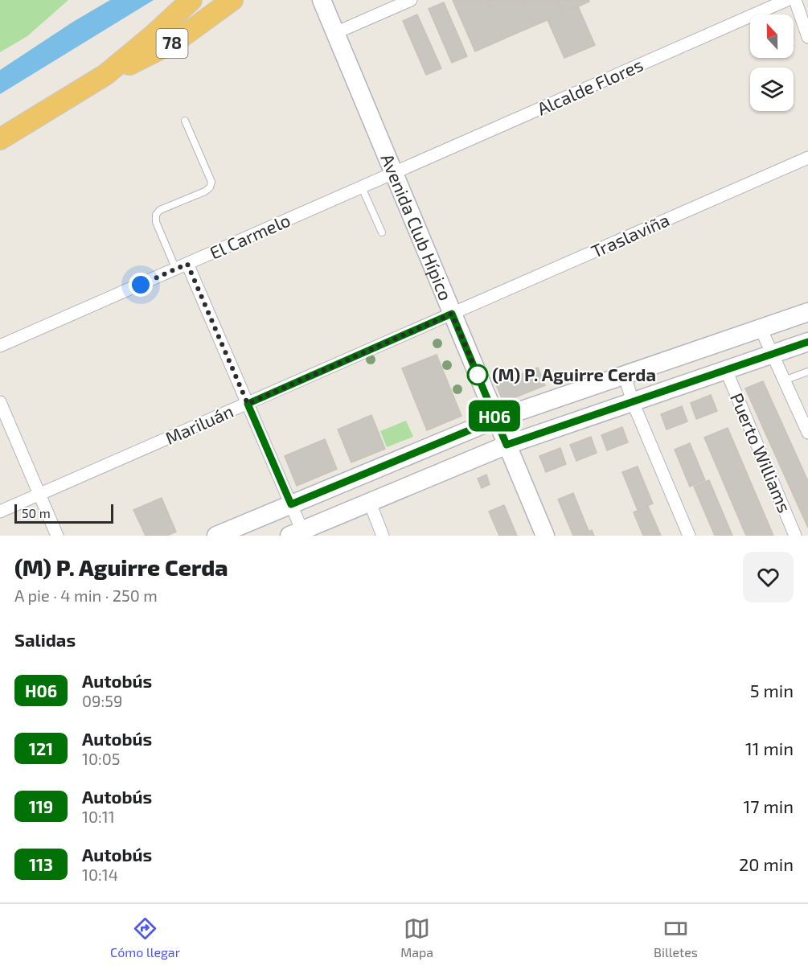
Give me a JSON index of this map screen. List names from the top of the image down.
{
  "streets": {
    "highway": ["78"],
    "main road": ["Avenida Club Hípico"],
    "street": [
      "Alcalde Flores",
      "Traslaviña",
      "El Carmelo",
      "Mariluán",
      "Puerto Williams"
    ]
  },
  "crossings": [
    ["Alcalde Flores", "Avenida Club Hípico"],
    ["Alcalde Flores", "El Carmelo"],
    ["Avenida Club Hípico", "Traslaviña"],
    ["Avenida Club Hípico", "El Carmelo"],
    ["Avenida Club Hípico", "Mariluán"],
    ["Traslaviña", "Mariluán"]
  ],
  "places": ["(M) P. Aguirre Cerda"],
  "lines": ["bus line H06"],
  "scale_bar": "50 m",
  "north": "top",
  "page": {
    "on_map": "H06",
    "scale": "50 m",
    "heading": [
      ["(M) P. Aguirre Cerda", "A pie · 4 min · 250 m"],
      "Salidas"
    ],
    "list": [
      {
        "mark": "H06",
        "name": "Autobús",
        "note": "09:59",
        "value": "5 min"
      },
      {
        "mark": "121",
        "name": "Autobús",
        "note": "10:05",
        "value": "11 min"
      },
      {
        "mark": "119",
        "name": "Autobús",
        "note": "10:11",
        "value": "17 min"
      },
      {
        "mark": "113",
        "name": "Autobús",
        "note": "10:14",
        "value": "20 min"
      }
    ],
    "tabs": ["Cómo llegar", "Mapa", "Billetes"]
  }
}
